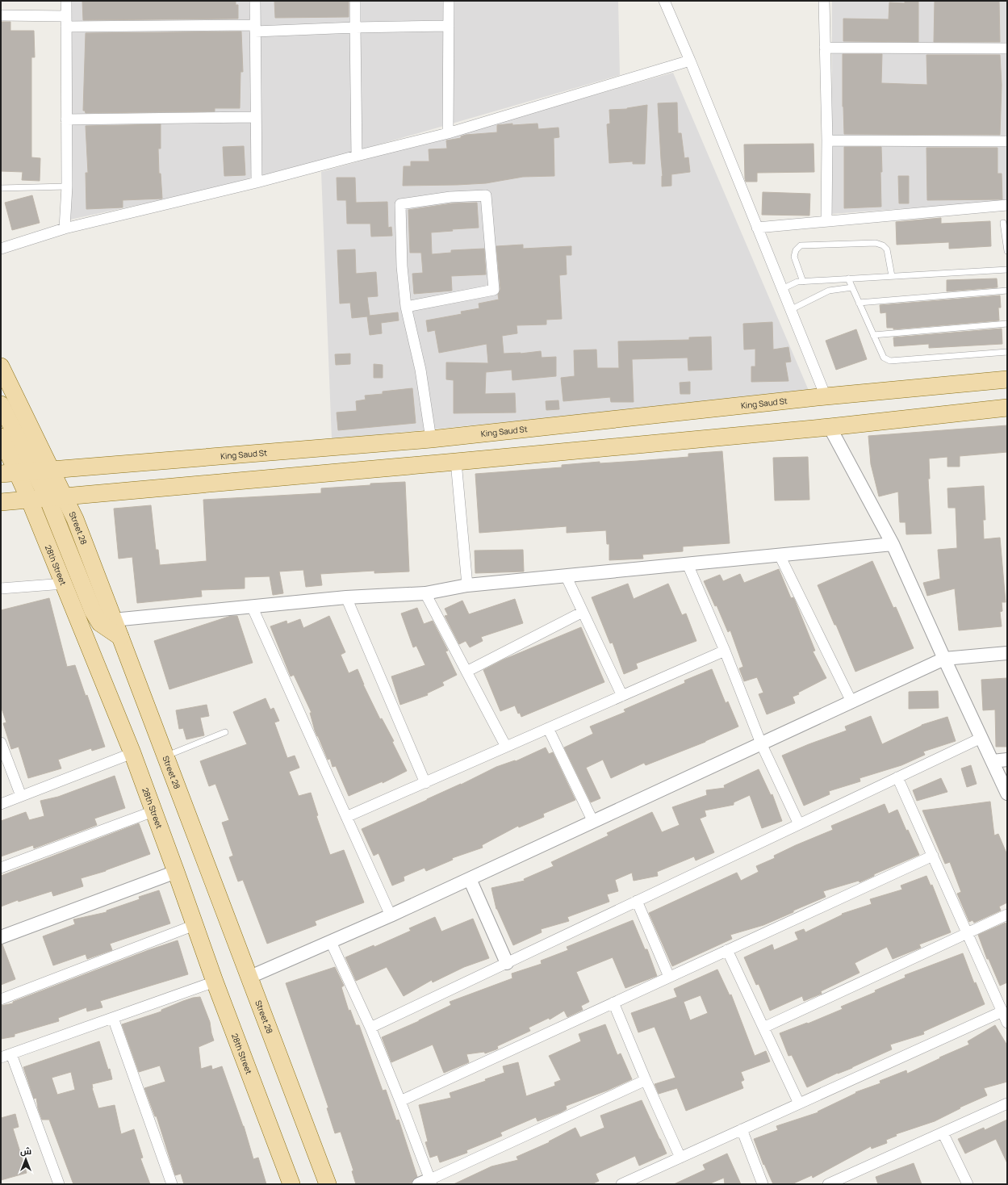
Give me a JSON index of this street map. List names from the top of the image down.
{
  "streets": {
    "main road": ["King Saud St", "Street 28", "28th Street"]
  },
  "crossings": [
    ["King Saud St", "Street 28"],
    ["King Saud St", "28th Street"]
  ],
  "north": "top"
}
